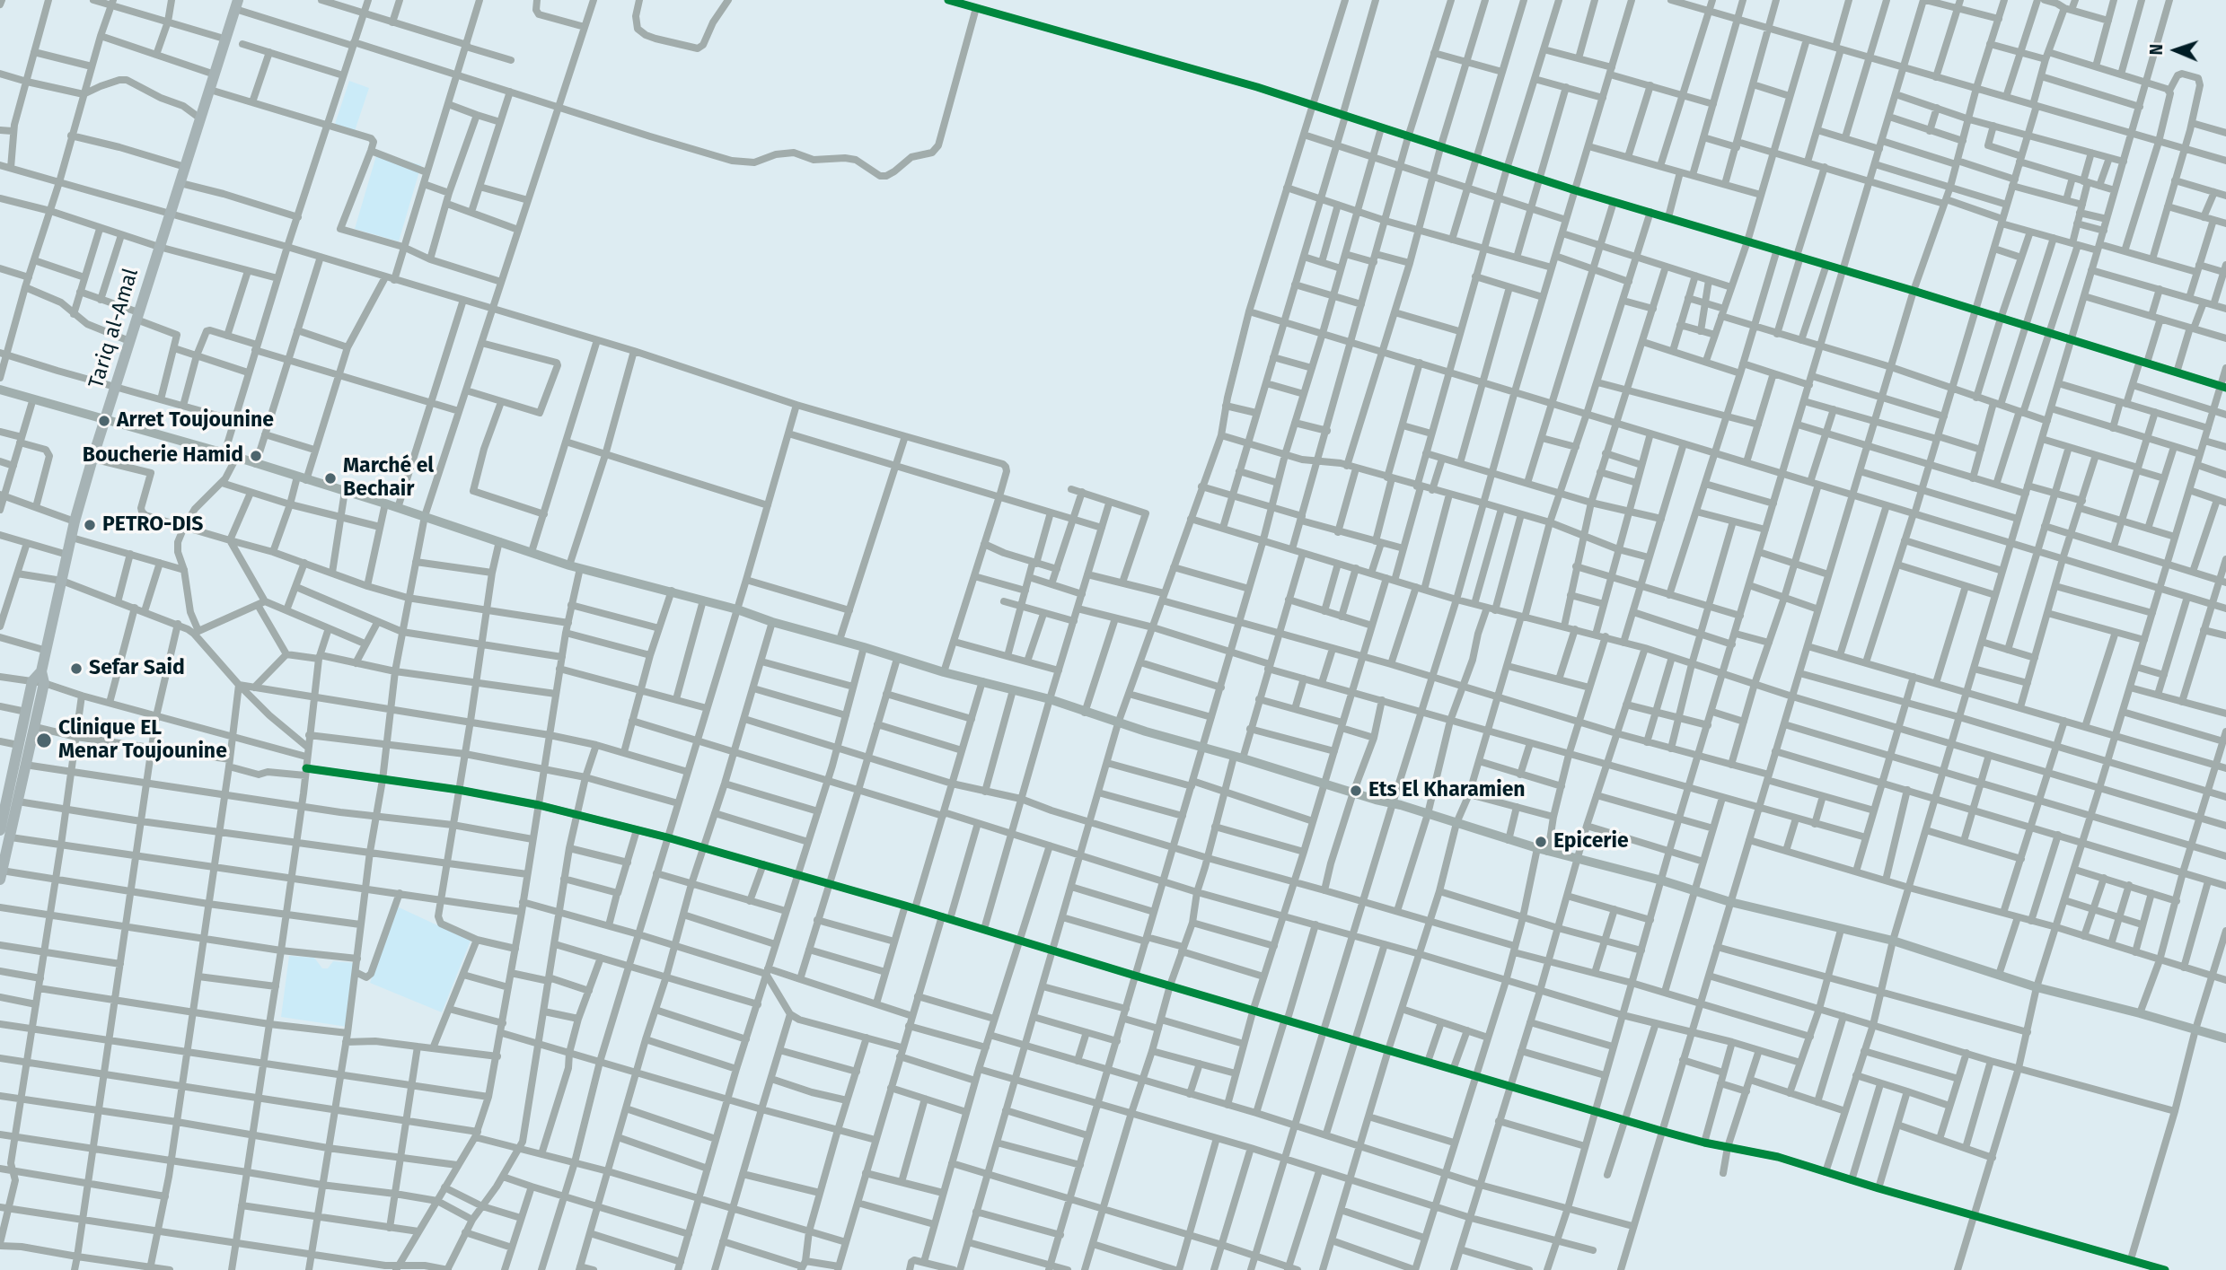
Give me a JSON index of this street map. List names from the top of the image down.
{
  "streets": {
    "highway": ["Tariq al-Amal"]
  },
  "places": [
    "Arret Toujounine",
    "Boucherie Hamid",
    "Marché el Bechair",
    "PETRO-DIS",
    "Sefar Said",
    "Clinique EL Menar Toujounine",
    "Ets El Kharamien",
    "Epicerie"
  ],
  "north": "left"
}
